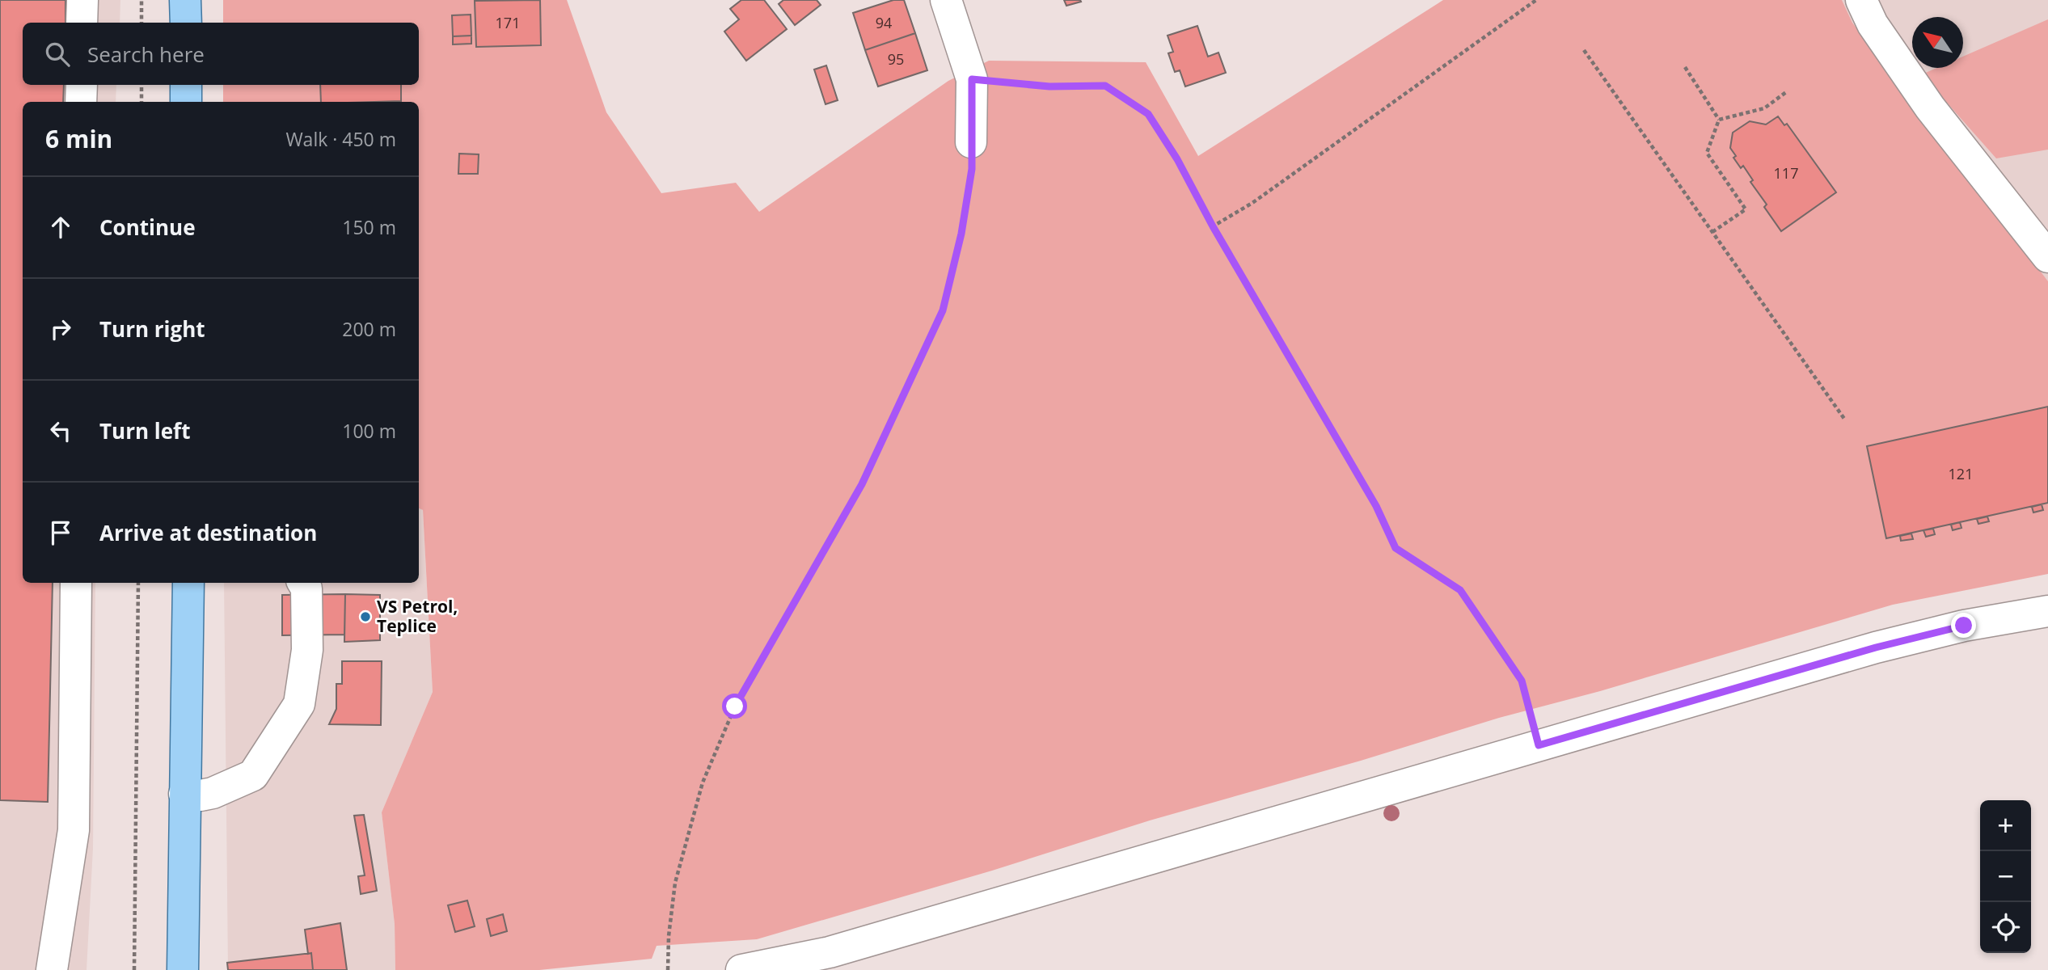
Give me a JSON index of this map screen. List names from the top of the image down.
{
  "places": ["VS Petrol, Teplice"],
  "house_numbers": [
    "171",
    "94",
    "95",
    "117",
    "121"
  ],
  "north": "top left",
  "page": {
    "search": "Search here",
    "heading": ["6 min", "Walk · 450 m"],
    "list": [
      ["Continue", "150 m"],
      ["Turn right", "200 m"],
      ["Turn left", "100 m"],
      "Arrive at destination"
    ],
    "map_buttons": ["+", "−"]
  }
}
